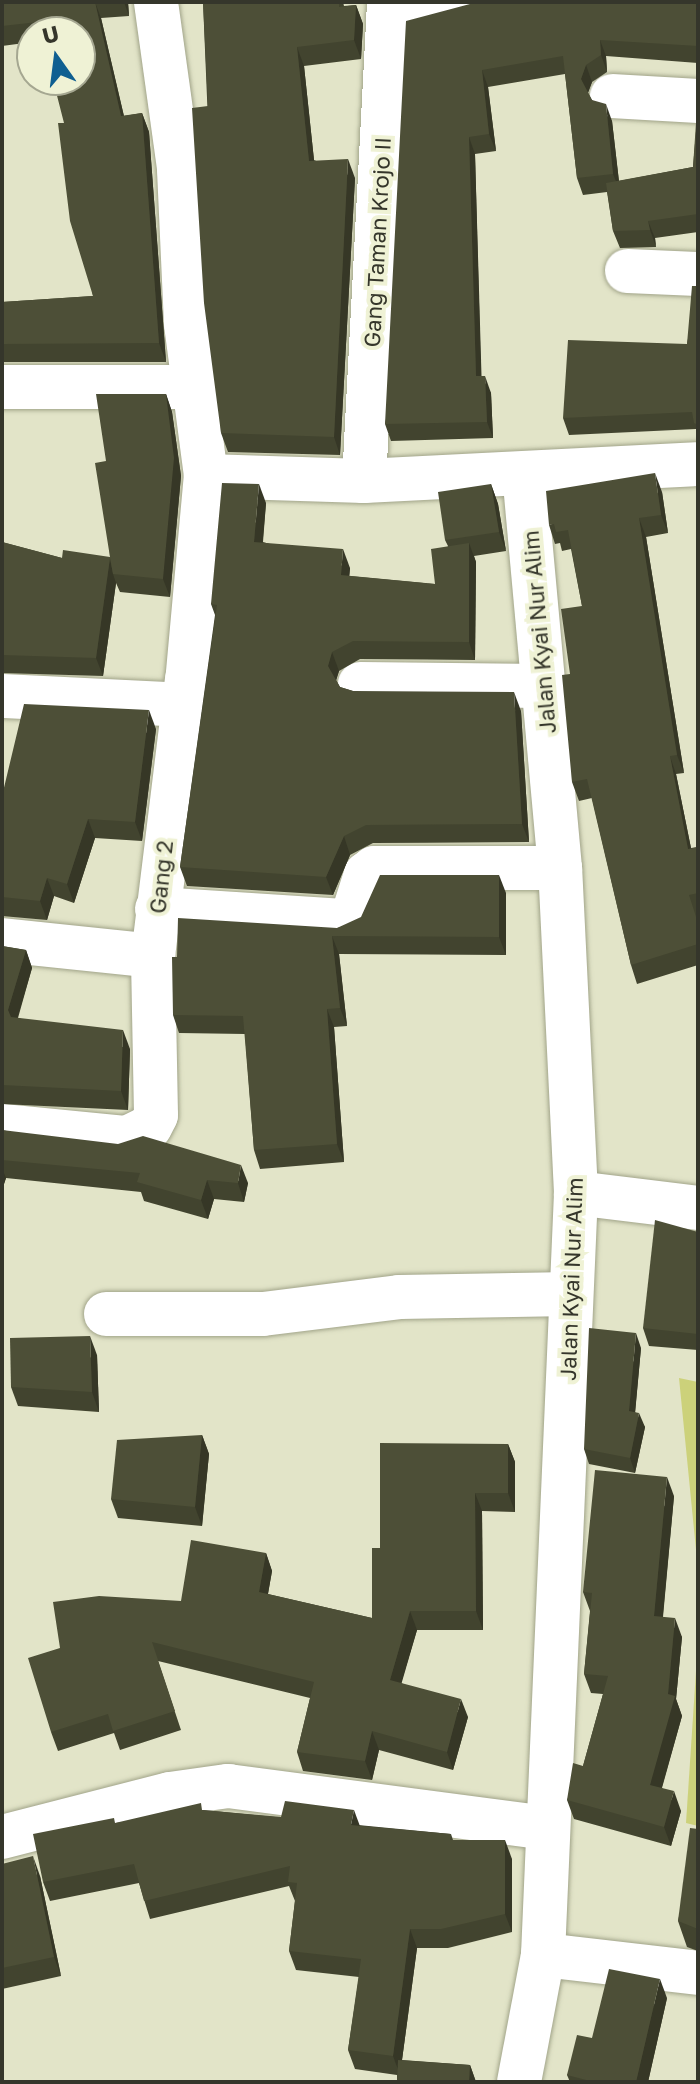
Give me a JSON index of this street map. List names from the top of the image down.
{
  "streets": {
    "street": ["Gang Taman Krojo II", "Jalan Kyai Nur Alim", "Gang 2"]
  },
  "north": "top"
}
